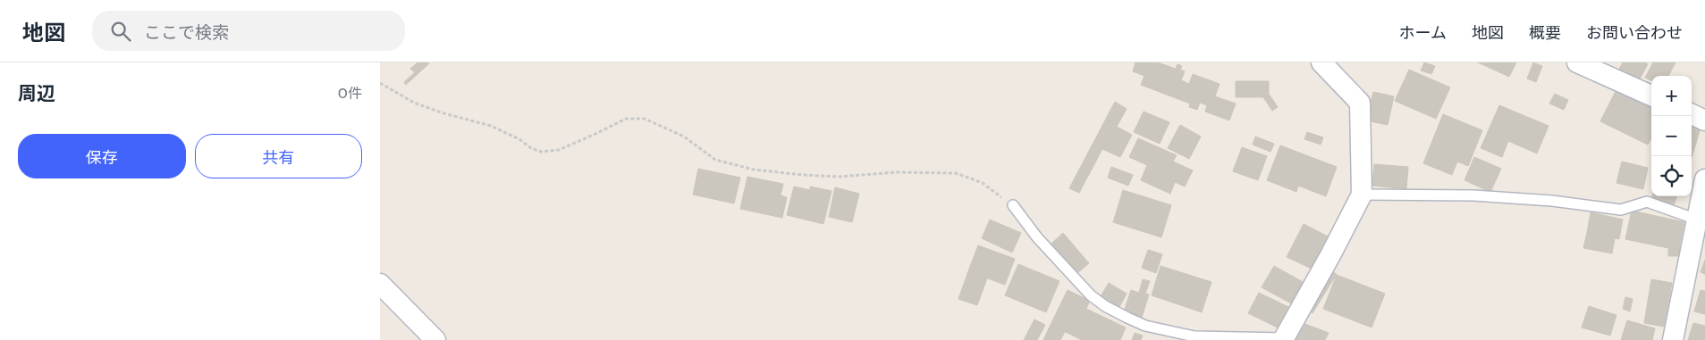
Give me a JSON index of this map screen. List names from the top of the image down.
{
  "page": {
    "header": "地図",
    "search": "ここで検索",
    "nav": [
      "ホーム",
      "地図",
      "概要",
      "お問い合わせ"
    ],
    "heading": ["周辺", "0件"],
    "map_buttons": ["+", "−"],
    "buttons": ["保存", "共有"]
  }
}
